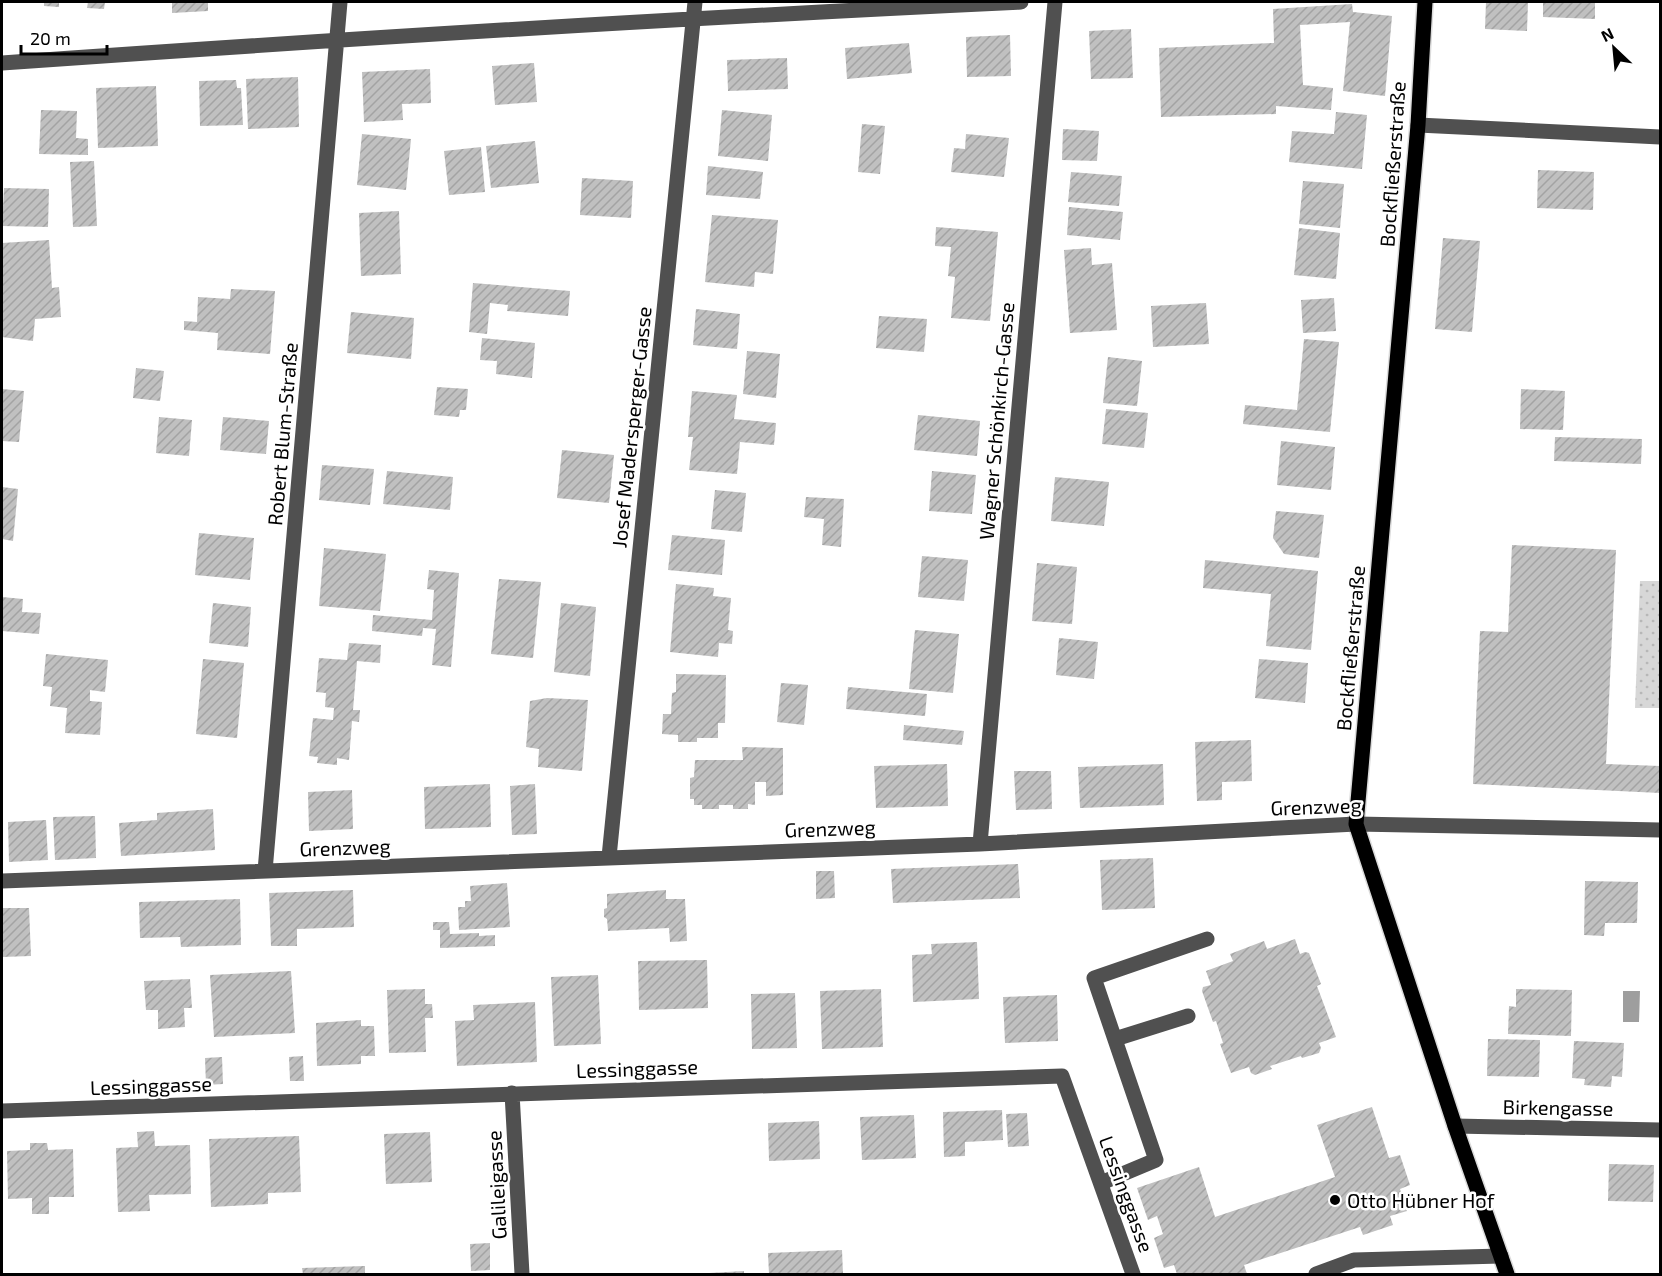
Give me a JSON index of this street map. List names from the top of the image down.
{
  "streets": {
    "main road": ["Bockfließerstraße"],
    "street": [
      "Wagner Schönkirch-Gasse",
      "Josef Madersperger-Gasse",
      "Robert Blum-Straße",
      "Grenzweg",
      "Lessinggasse",
      "Birkengasse",
      "Galileigasse"
    ]
  },
  "crossings": [
    ["Bockfließerstraße", "Grenzweg"],
    ["Bockfließerstraße", "Birkengasse"],
    ["Wagner Schönkirch-Gasse", "Grenzweg"],
    ["Josef Madersperger-Gasse", "Grenzweg"],
    ["Robert Blum-Straße", "Grenzweg"],
    ["Lessinggasse", "Galileigasse"]
  ],
  "places": ["Otto Hübner Hof"],
  "scale_bar": "20 m",
  "north": "top left"
}
